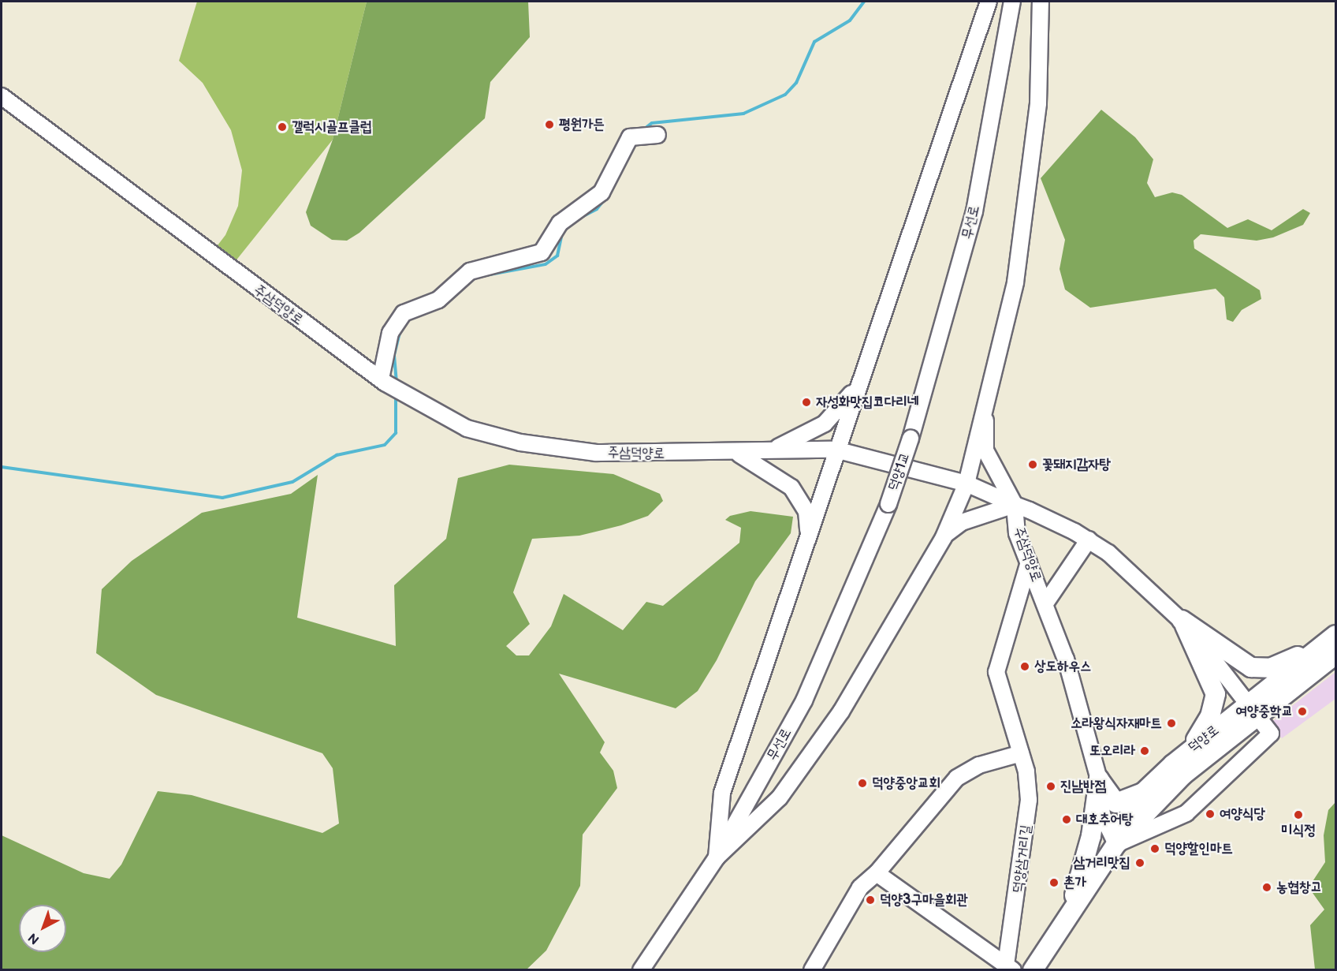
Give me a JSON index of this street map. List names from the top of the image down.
{
  "streets": {
    "main road": ["덕양로"],
    "street": [
      "무선로",
      "주삼덕양로",
      "덕양1교",
      "덕양삼거리길"
    ]
  },
  "crossings": [
    ["무선로", "덕양1교"],
    ["주삼덕양로", "덕양로"],
    ["주삼덕양로", "덕양삼거리길"]
  ],
  "places": [
    "평원가든",
    "갤럭시골프클럽",
    "자성화맛집코다리네",
    "꽃돼지감자탕",
    "상도하우스",
    "여양중학교",
    "소라왕식자재마트",
    "또오리라",
    "덕양중앙교회",
    "진남반점",
    "여양식당",
    "미식정",
    "대호추어탕",
    "덕양할인마트",
    "삼거리맛집",
    "촌가",
    "농협창고",
    "덕양3구마을회관"
  ],
  "north": "bottom left"
}
